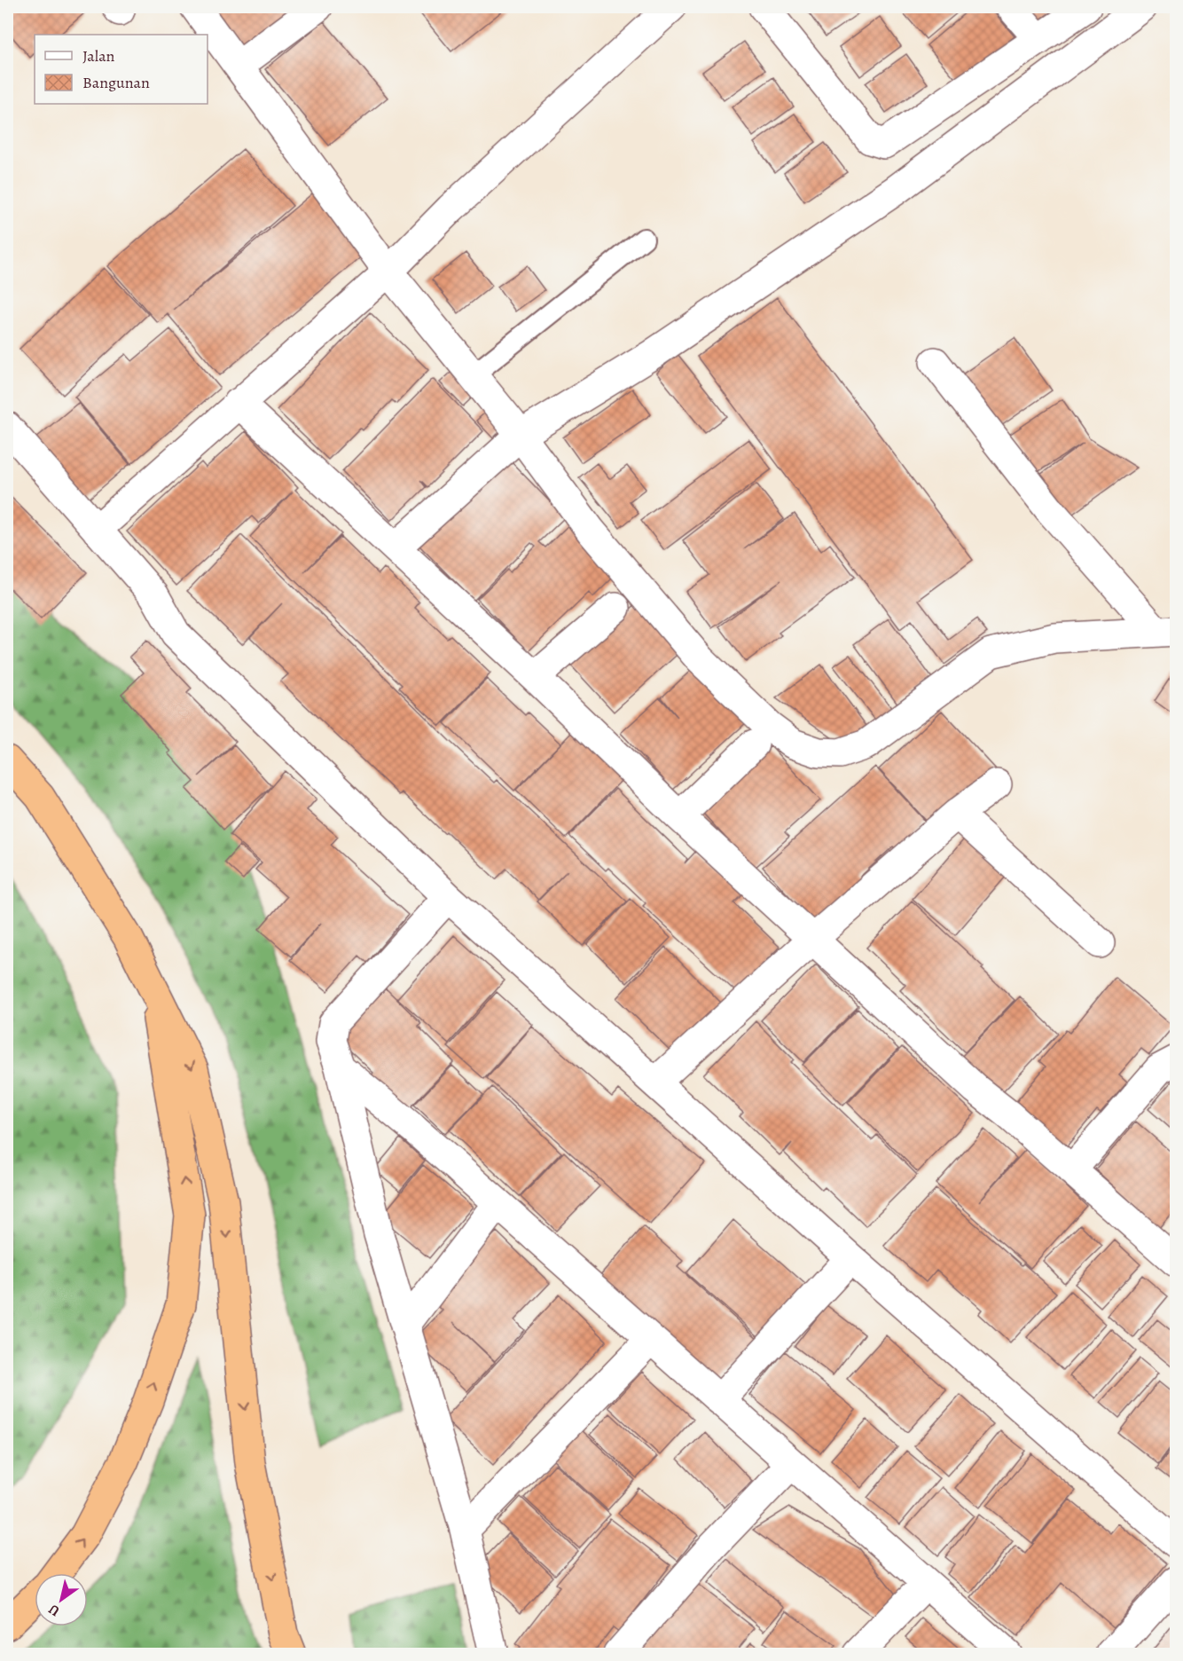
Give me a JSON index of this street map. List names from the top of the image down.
{
  "legend": ["Jalan", "Bangunan"],
  "north": "bottom left"
}
